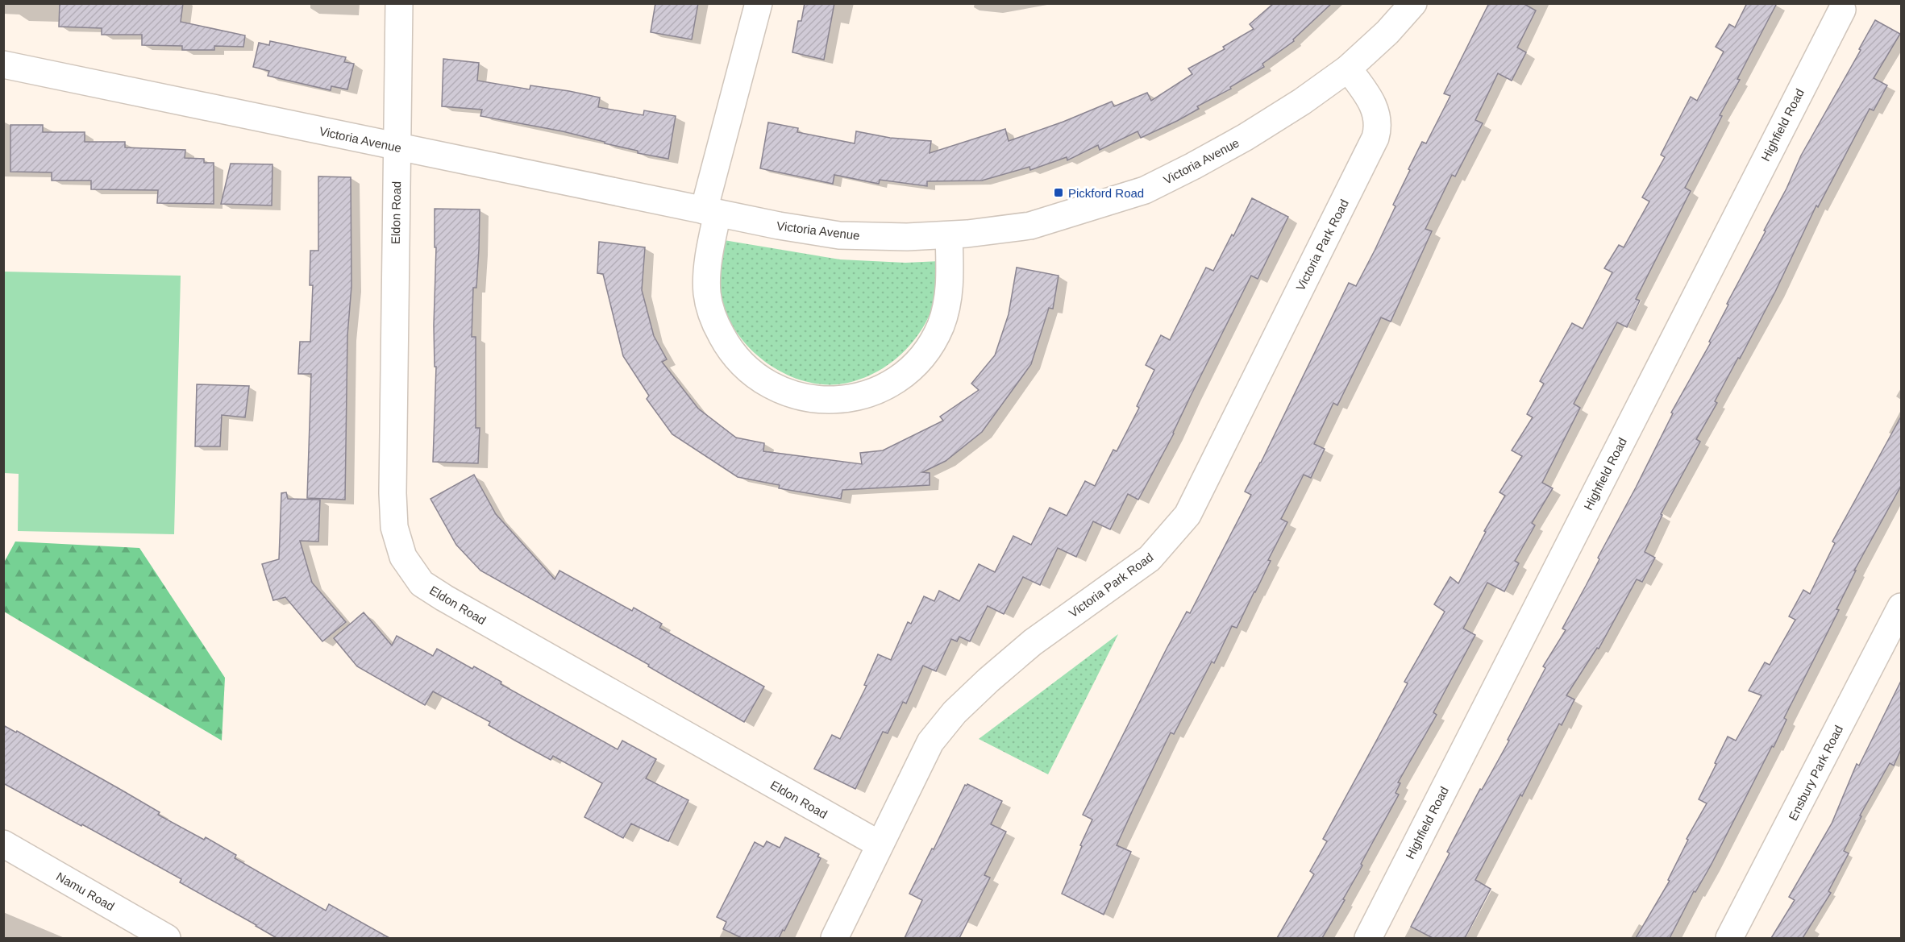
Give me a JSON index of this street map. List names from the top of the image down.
{
  "streets": {
    "street": [
      "Highfield Road",
      "Victoria Avenue",
      "Eldon Road",
      "Victoria Park Road",
      "Ensbury Park Road",
      "Namu Road"
    ]
  },
  "crossings": [
    ["Victoria Avenue", "Eldon Road"],
    ["Victoria Avenue", "Victoria Park Road"],
    ["Eldon Road", "Victoria Park Road"]
  ],
  "places": {
    "transit": ["Pickford Road"]
  }
}
